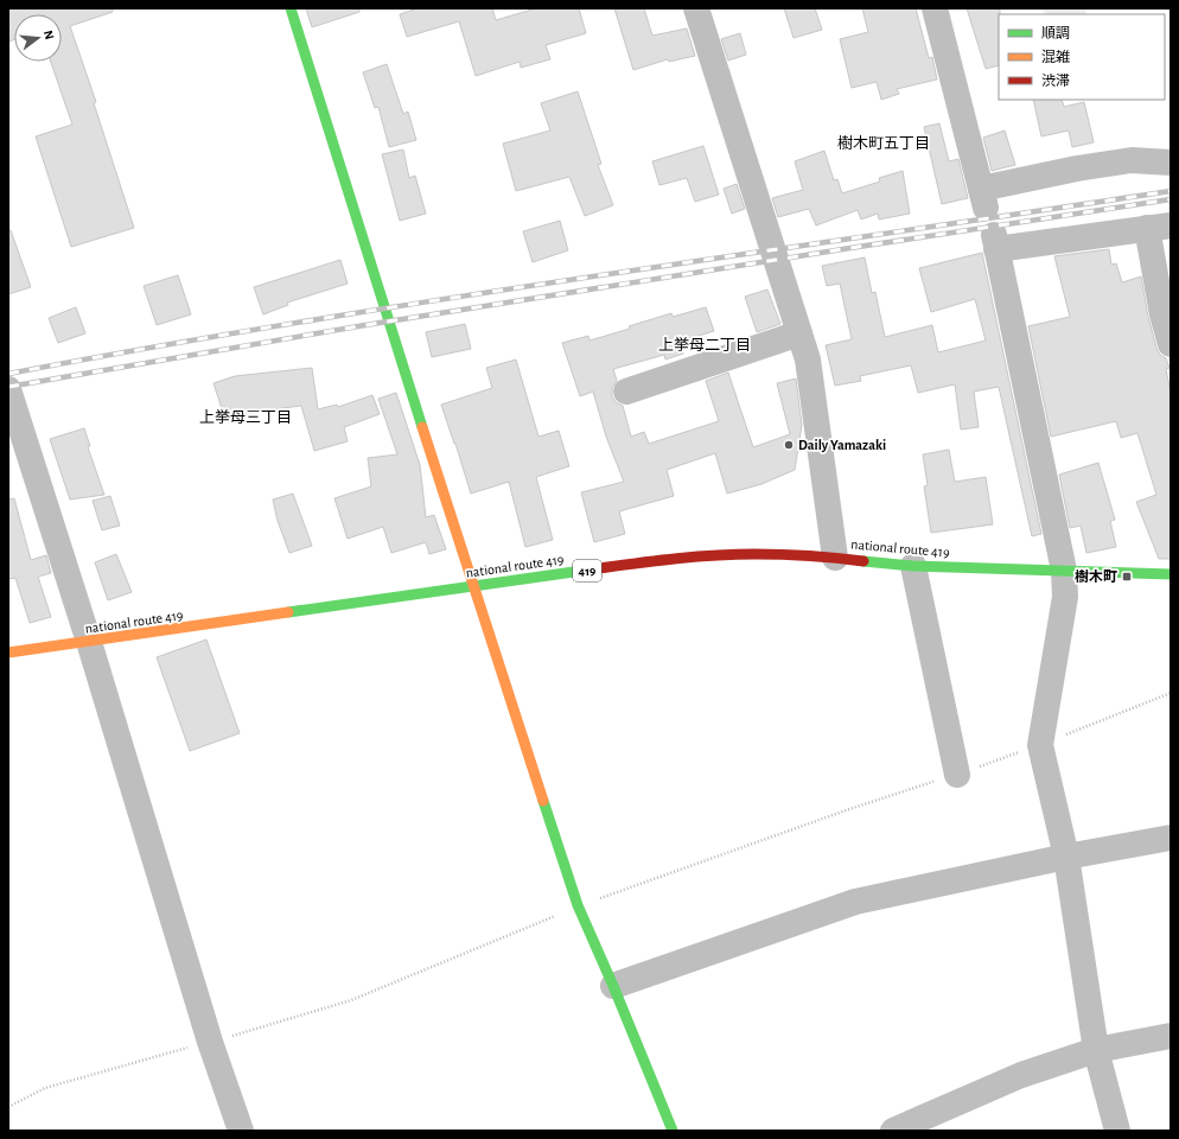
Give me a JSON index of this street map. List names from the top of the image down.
{
  "streets": {
    "main road": ["national route 419", "419"]
  },
  "districts": ["樹木町五丁目", "上挙母二丁目", "上挙母三丁目"],
  "places": {
    "other": ["Daily Yamazaki"],
    "transit": ["樹木町"]
  },
  "legend": ["順調", "混雑", "渋滞"],
  "north": "right"
}
